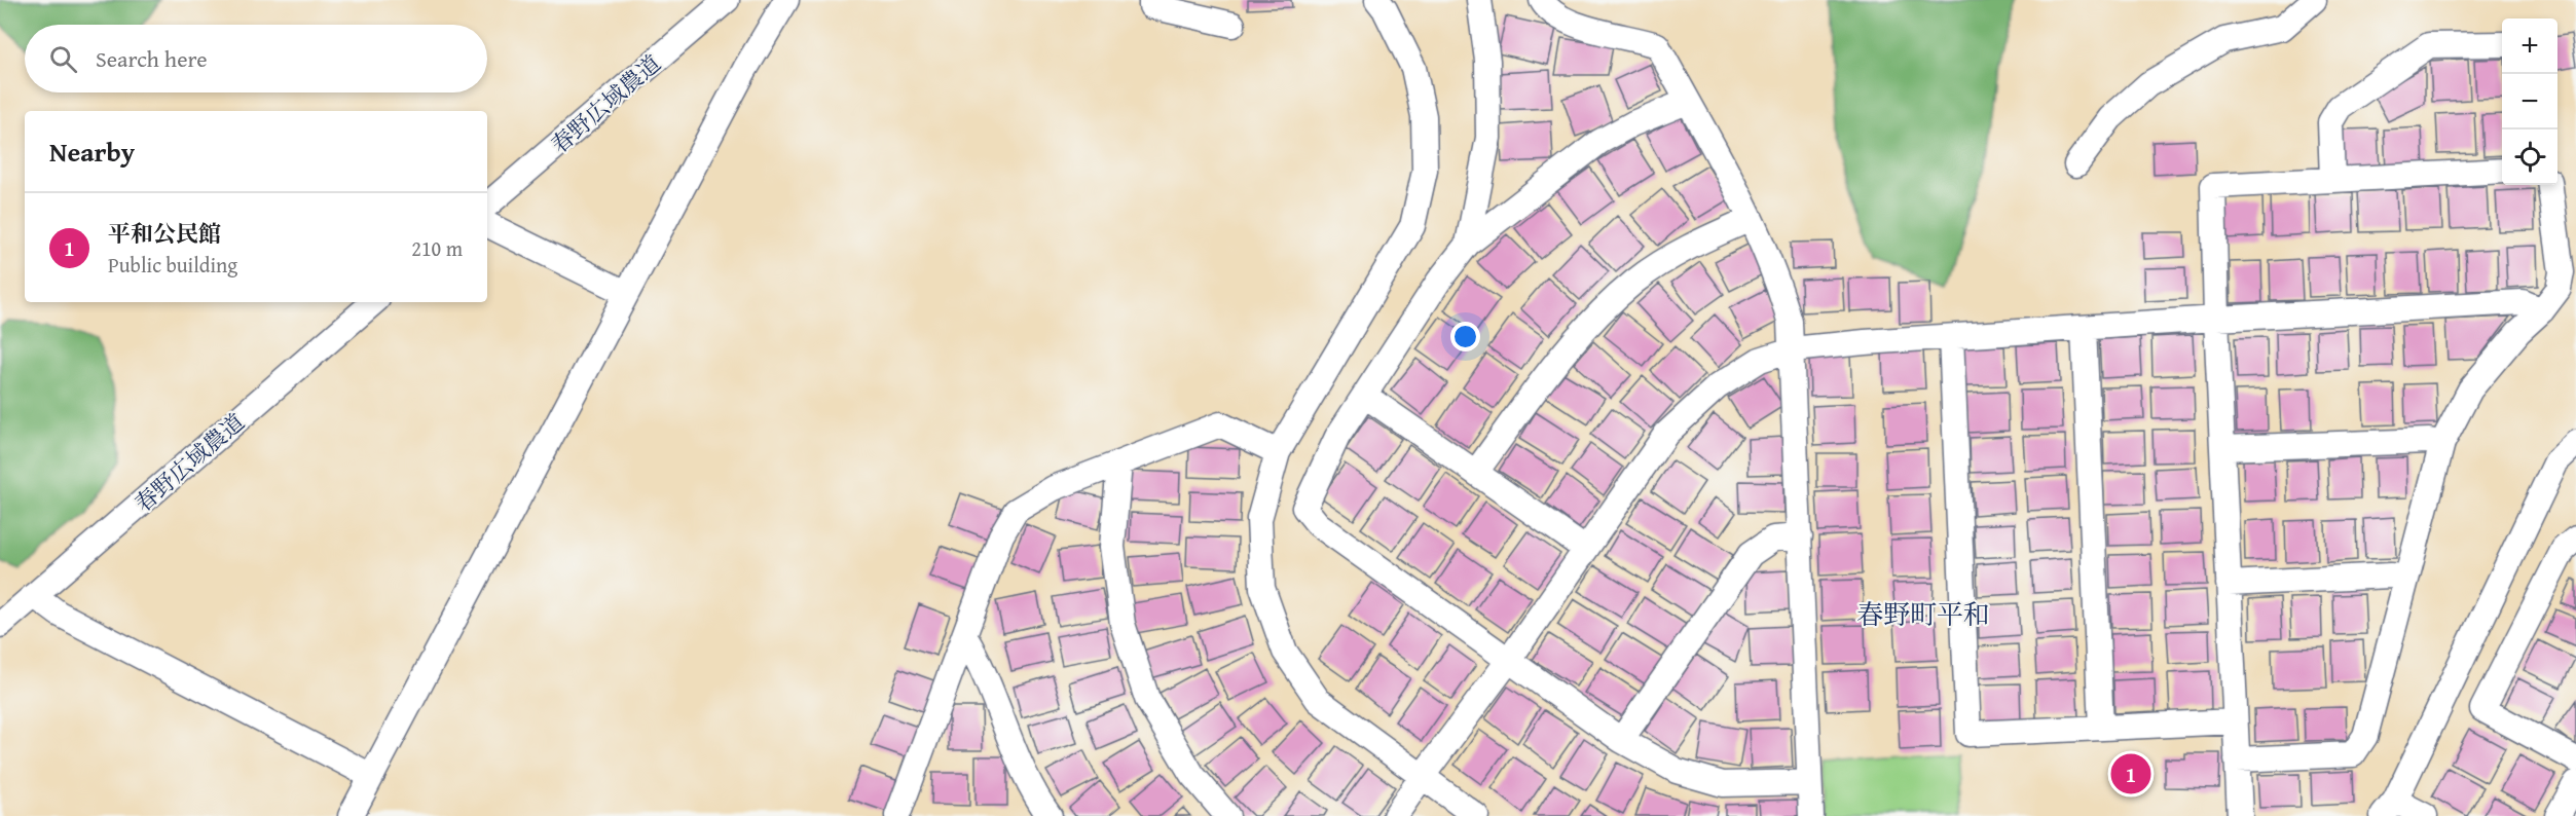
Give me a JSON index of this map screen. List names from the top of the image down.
{
  "streets": {
    "street": ["春野広域農道"]
  },
  "districts": ["春野町平和"],
  "page": {
    "map_buttons": ["+", "−"],
    "search": "Search here",
    "heading": "Nearby",
    "list": [
      {
        "mark": "1",
        "name": "平和公民館",
        "note": "Public building",
        "value": "210 m"
      }
    ],
    "pins": "1"
  }
}
